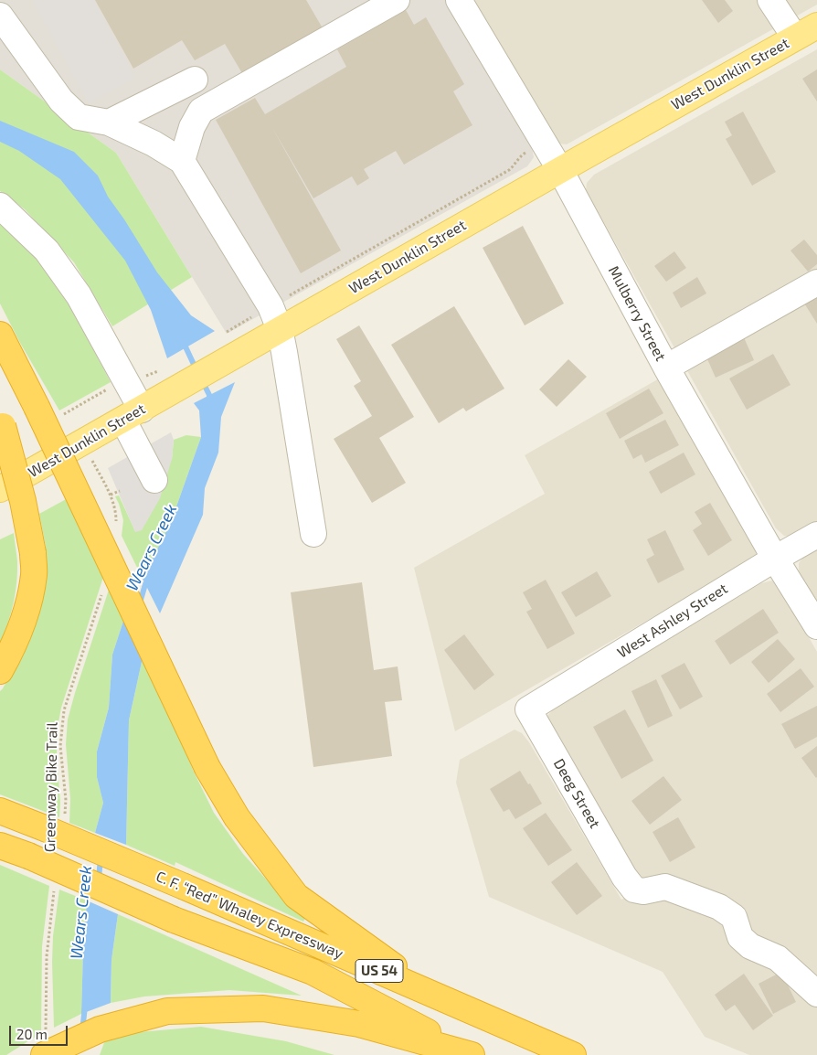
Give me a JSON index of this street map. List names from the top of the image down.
{
  "streets": {
    "highway": ["C. F. “Red” Whaley Expressway", "US 54"],
    "main road": ["West Dunklin Street"],
    "street": ["Mulberry Street", "West Ashley Street", "Deeg Street"],
    "path": ["Greenway Bike Trail"]
  },
  "crossings": [
    ["West Dunklin Street", "Mulberry Street"],
    ["Mulberry Street", "West Ashley Street"],
    ["West Ashley Street", "Deeg Street"],
    ["Greenway Bike Trail", "C. F. “Red” Whaley Expressway"]
  ],
  "water": ["Wears Creek"],
  "scale_bar": "20 m"
}
